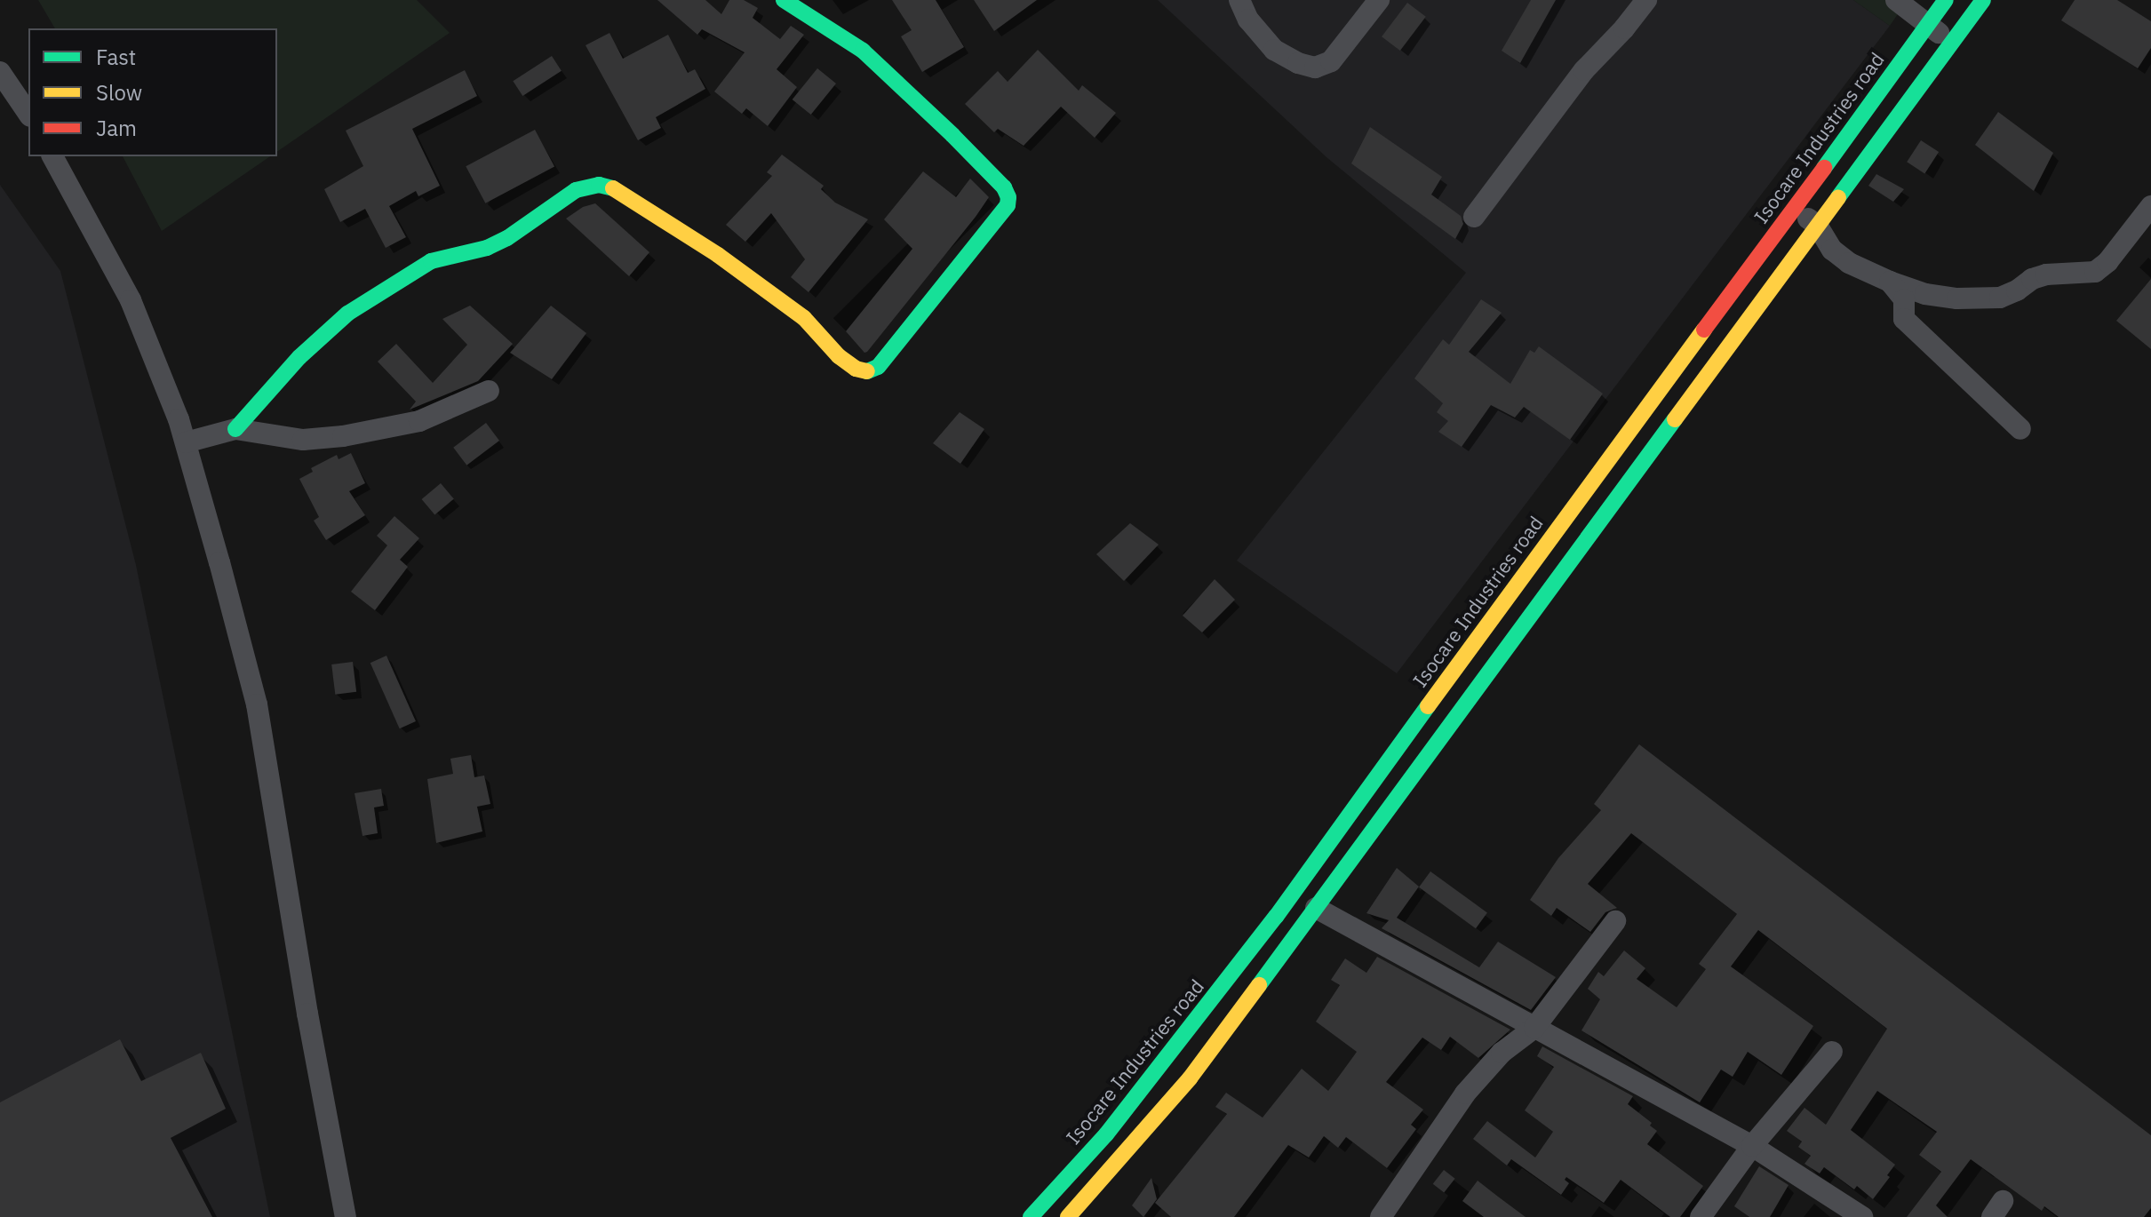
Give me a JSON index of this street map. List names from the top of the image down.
{
  "streets": {
    "street": ["Isocare Industries road"]
  },
  "legend": ["Fast", "Slow", "Jam"]
}
